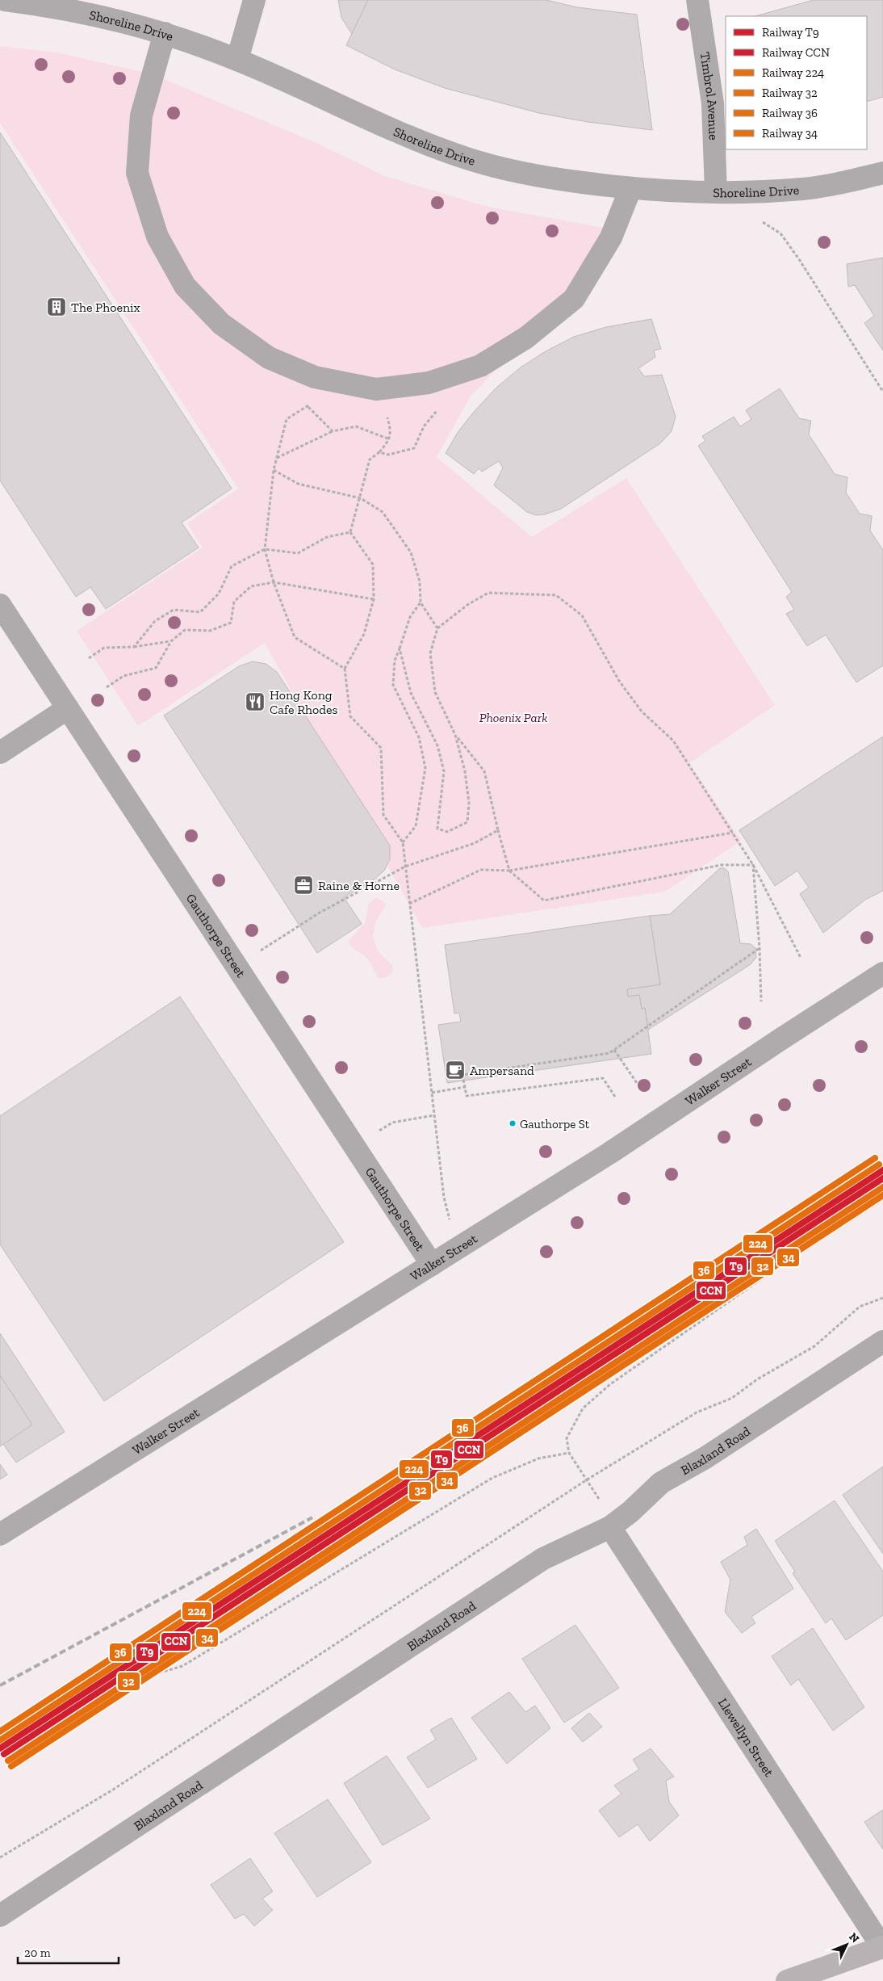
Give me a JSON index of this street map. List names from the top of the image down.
{
  "streets": {
    "street": [
      "Shoreline Drive",
      "Timbrol Avenue",
      "Gauthorpe Street",
      "Walker Street",
      "Blaxland Road",
      "Llewellyn Street"
    ]
  },
  "crossings": [
    ["Shoreline Drive", "Timbrol Avenue"],
    ["Gauthorpe Street", "Walker Street"],
    ["Blaxland Road", "Llewellyn Street"]
  ],
  "parks": ["Phoenix Park"],
  "places": {
    "building": ["The Phoenix"],
    "restaurant": ["Hong Kong Cafe Rhodes"],
    "office": ["Raine & Horne"],
    "cafe": ["Ampersand"],
    "other": ["Gauthorpe St"]
  },
  "lines": [
    "rail line 36",
    "rail line 224",
    "rail line T9",
    "rail line CCN",
    "rail line 32",
    "rail line 34"
  ],
  "legend": [
    "Railway T9",
    "Railway CCN",
    "Railway 224",
    "Railway 32",
    "Railway 36",
    "Railway 34"
  ],
  "scale_bar": "20 m",
  "north": "top right"
}
